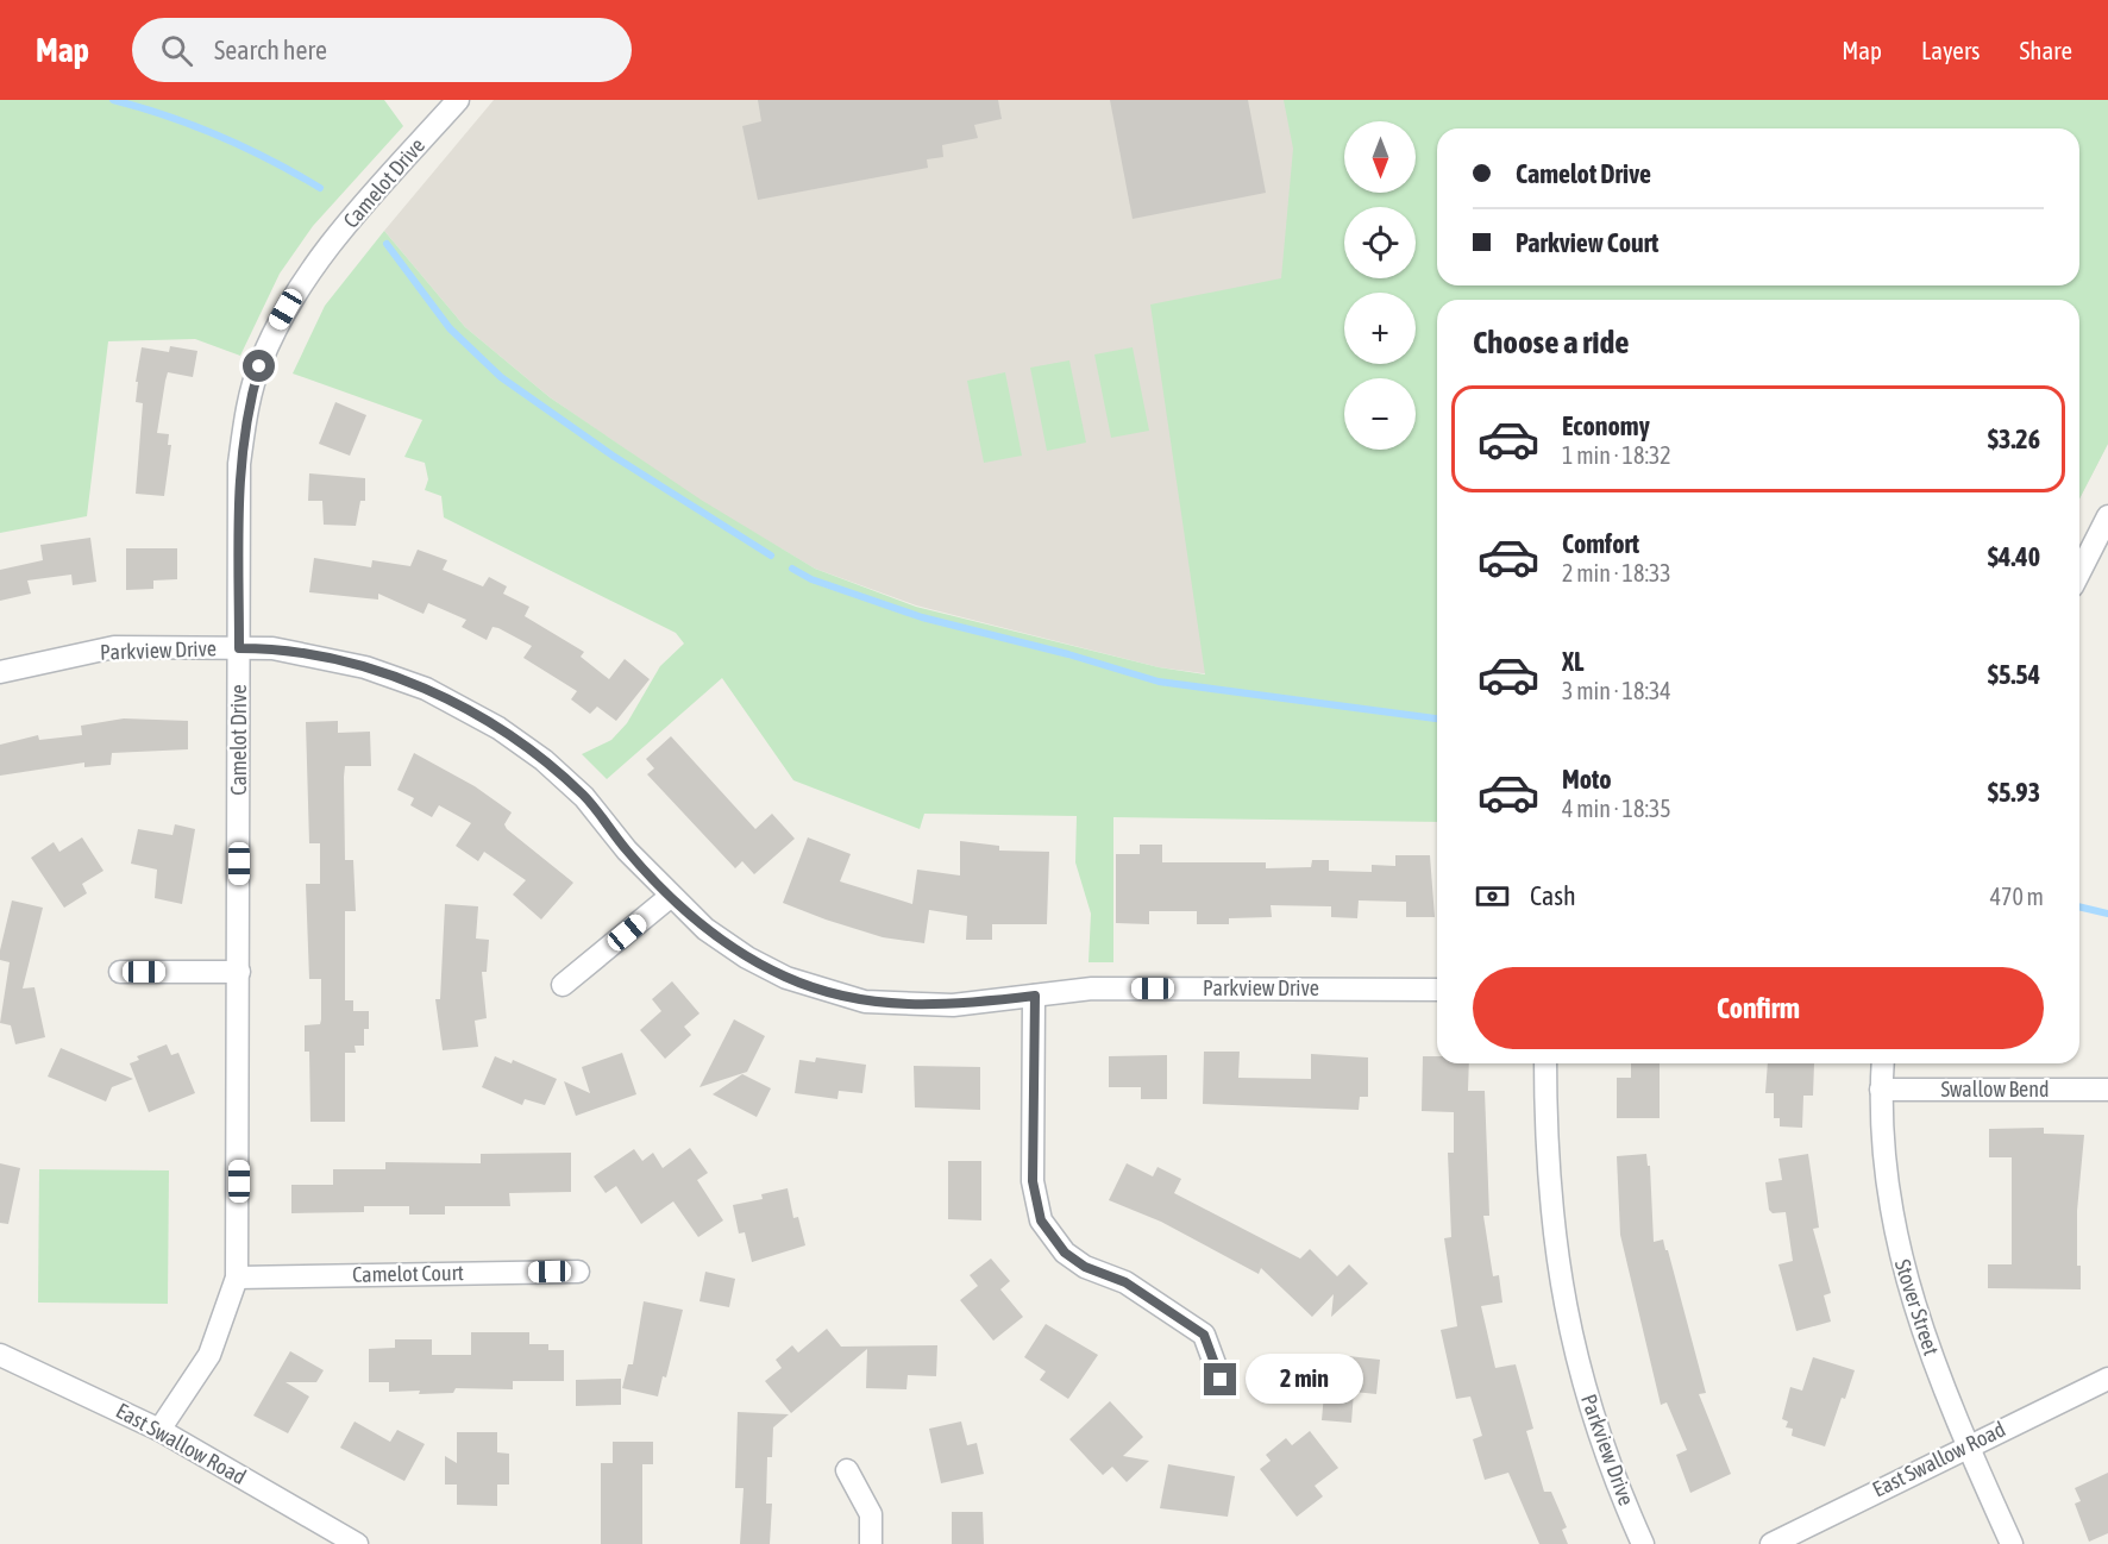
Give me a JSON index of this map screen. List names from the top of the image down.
{
  "streets": {
    "street": [
      "Camelot Drive",
      "Parkview Drive",
      "Swallow Bend",
      "Camelot Court",
      "Stover Street",
      "East Swallow Road"
    ]
  },
  "crossings": [
    ["Camelot Drive", "Parkview Drive"],
    ["Camelot Drive", "Camelot Court"],
    ["Camelot Drive", "East Swallow Road"],
    ["Swallow Bend", "Stover Street"],
    ["Stover Street", "East Swallow Road"]
  ],
  "north": "bottom",
  "page": {
    "header": "Map",
    "search": "Search here",
    "nav": ["Map", "Layers", "Share"],
    "map_buttons": ["+", "−"],
    "banner": ["Camelot Drive", "Parkview Court"],
    "heading": "Choose a ride",
    "list": [
      {
        "name": "Economy",
        "note": "1 min · 18:32",
        "value": "$3.26"
      },
      {
        "name": "Comfort",
        "note": "2 min · 18:33",
        "value": "$4.40"
      },
      {
        "name": "XL",
        "note": "3 min · 18:34",
        "value": "$5.54"
      },
      {
        "name": "Moto",
        "note": "4 min · 18:35",
        "value": "$5.93"
      }
    ],
    "pay": ["Cash", "470 m"],
    "buttons": "Confirm",
    "bubble": "2 min"
  }
}
